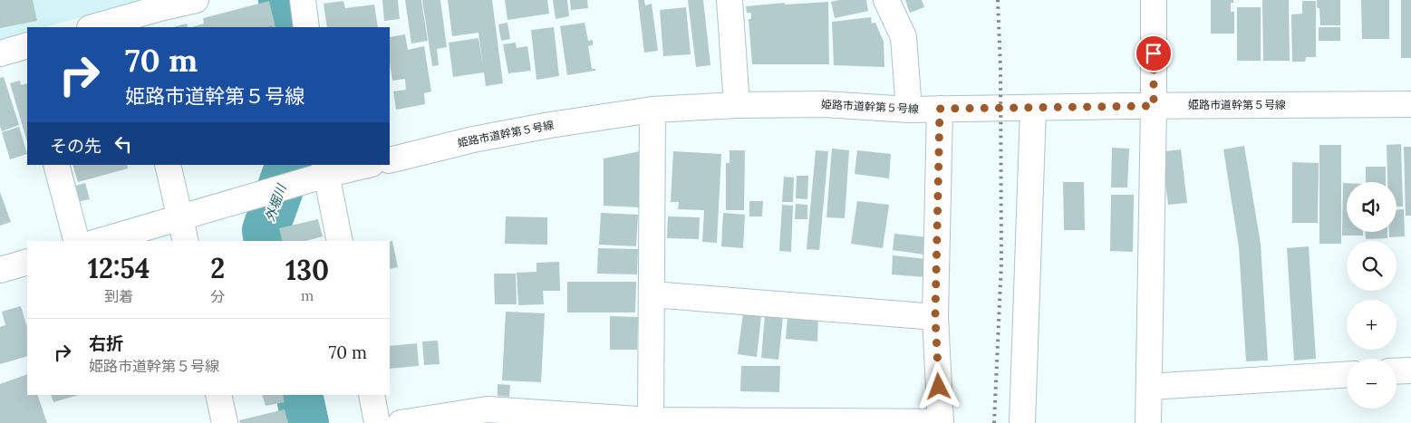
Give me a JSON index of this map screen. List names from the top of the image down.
{
  "streets": {
    "street": ["姫路市道幹第５号線"]
  },
  "water": ["外堀川"],
  "page": {
    "turn": ["70 m", "姫路市道幹第５号線"],
    "then": "その先",
    "map_buttons": ["+", "−"],
    "eta": [
      "12:54",
      "到着",
      "2",
      "分",
      "130",
      "m"
    ],
    "list": [
      {
        "name": "右折",
        "note": "姫路市道幹第５号線",
        "value": "70 m"
      }
    ]
  }
}
